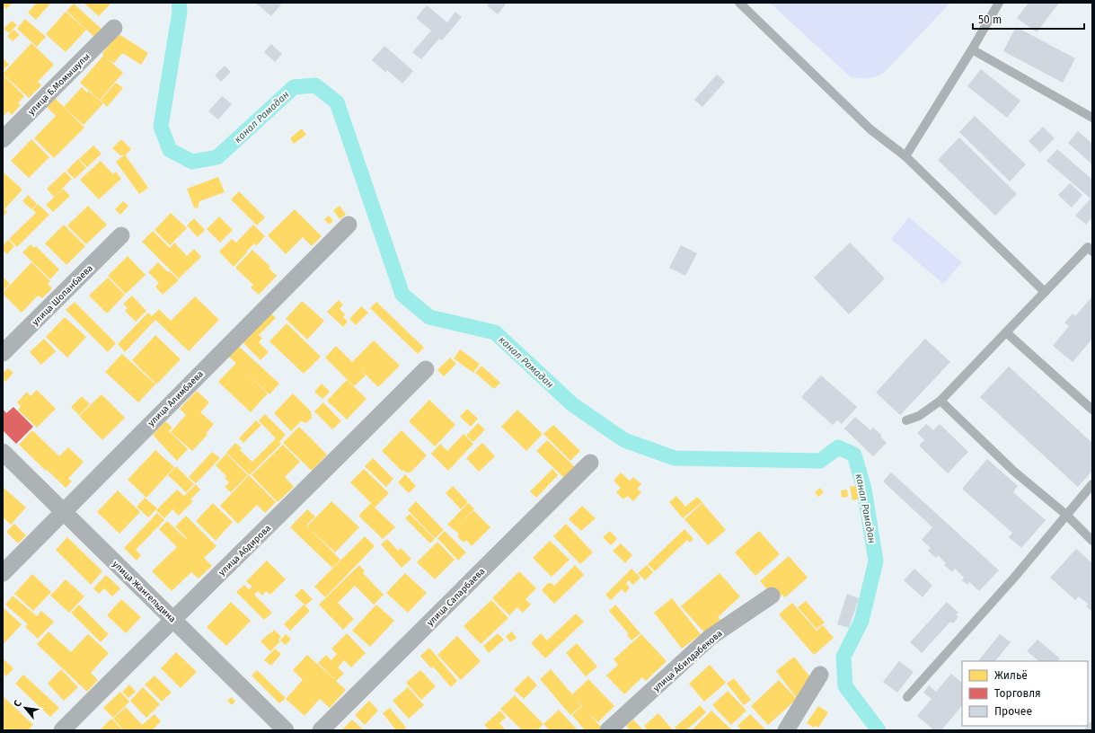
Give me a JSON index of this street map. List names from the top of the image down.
{
  "streets": {
    "street": [
      "улица Б.Момышулы",
      "улица Шопанбаева",
      "улица Алимбаева",
      "улица Абдирова",
      "улица Жангельдина",
      "улица Сапарбаева",
      "улица Абилдабекова"
    ]
  },
  "crossings": [
    ["улица Алимбаева", "улица Жангельдина"],
    ["улица Абдирова", "улица Жангельдина"]
  ],
  "water": ["канал Рамадан"],
  "legend": ["Жильё", "Торговля", "Прочее"],
  "scale_bar": "50 m",
  "north": "top left"
}
